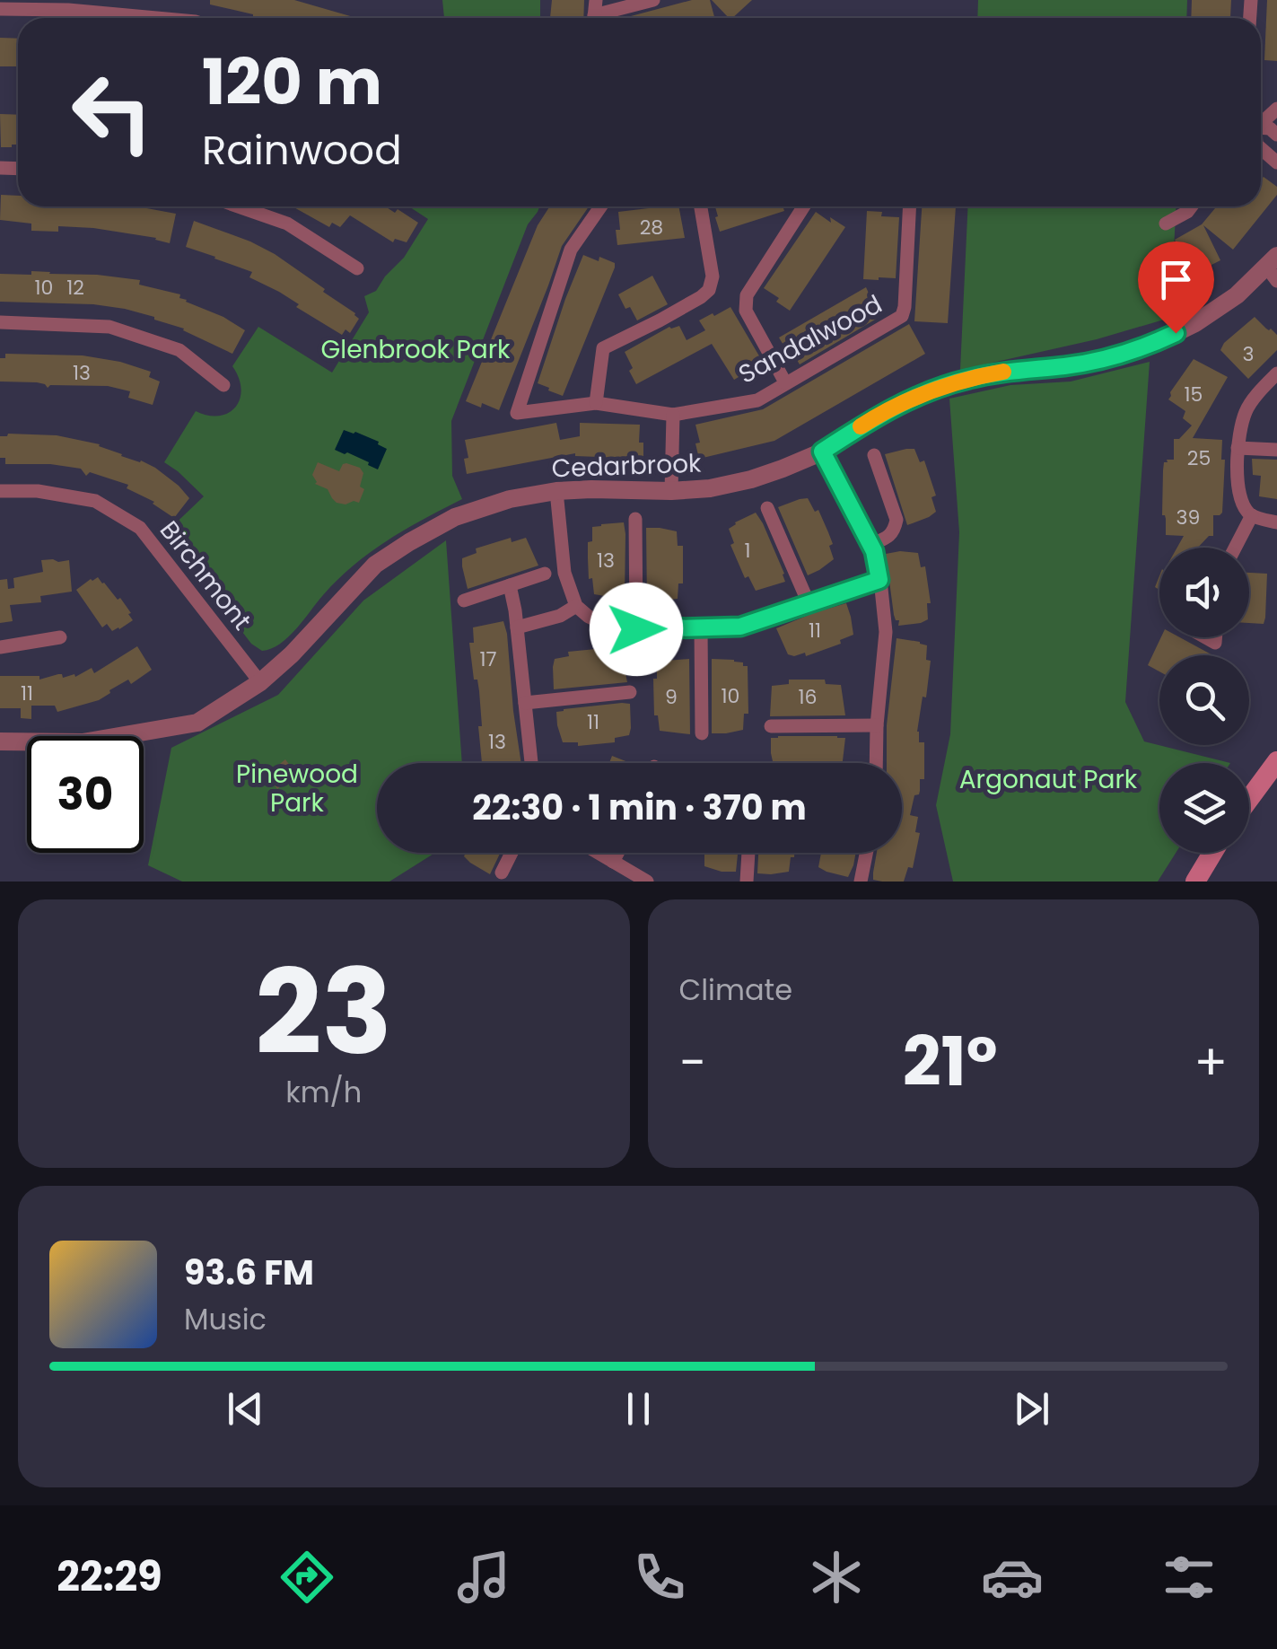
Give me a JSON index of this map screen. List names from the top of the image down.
{
  "streets": {
    "street": ["Sandalwood", "Cedarbrook", "Birchmont"]
  },
  "crossings": [
    ["Cedarbrook", "Birchmont"]
  ],
  "parks": ["Glenbrook Park", "Pinewood Park", "Argonaut Park"],
  "house_numbers": [
    "28",
    "10",
    "12",
    "3",
    "13",
    "15",
    "25",
    "39",
    "1",
    "13",
    "11",
    "17",
    "11",
    "10",
    "9",
    "16",
    "11",
    "13"
  ],
  "page": {
    "turn": ["120 m", "Rainwood"],
    "limit": "30",
    "trip": "22:30 · 1 min · 370 m",
    "tile": [
      ["23", "km/h"],
      "Climate"
    ],
    "heat": ["−", "21°", "+"],
    "song": ["93.6 FM", "Music"],
    "tabs": "22:29"
  }
}
